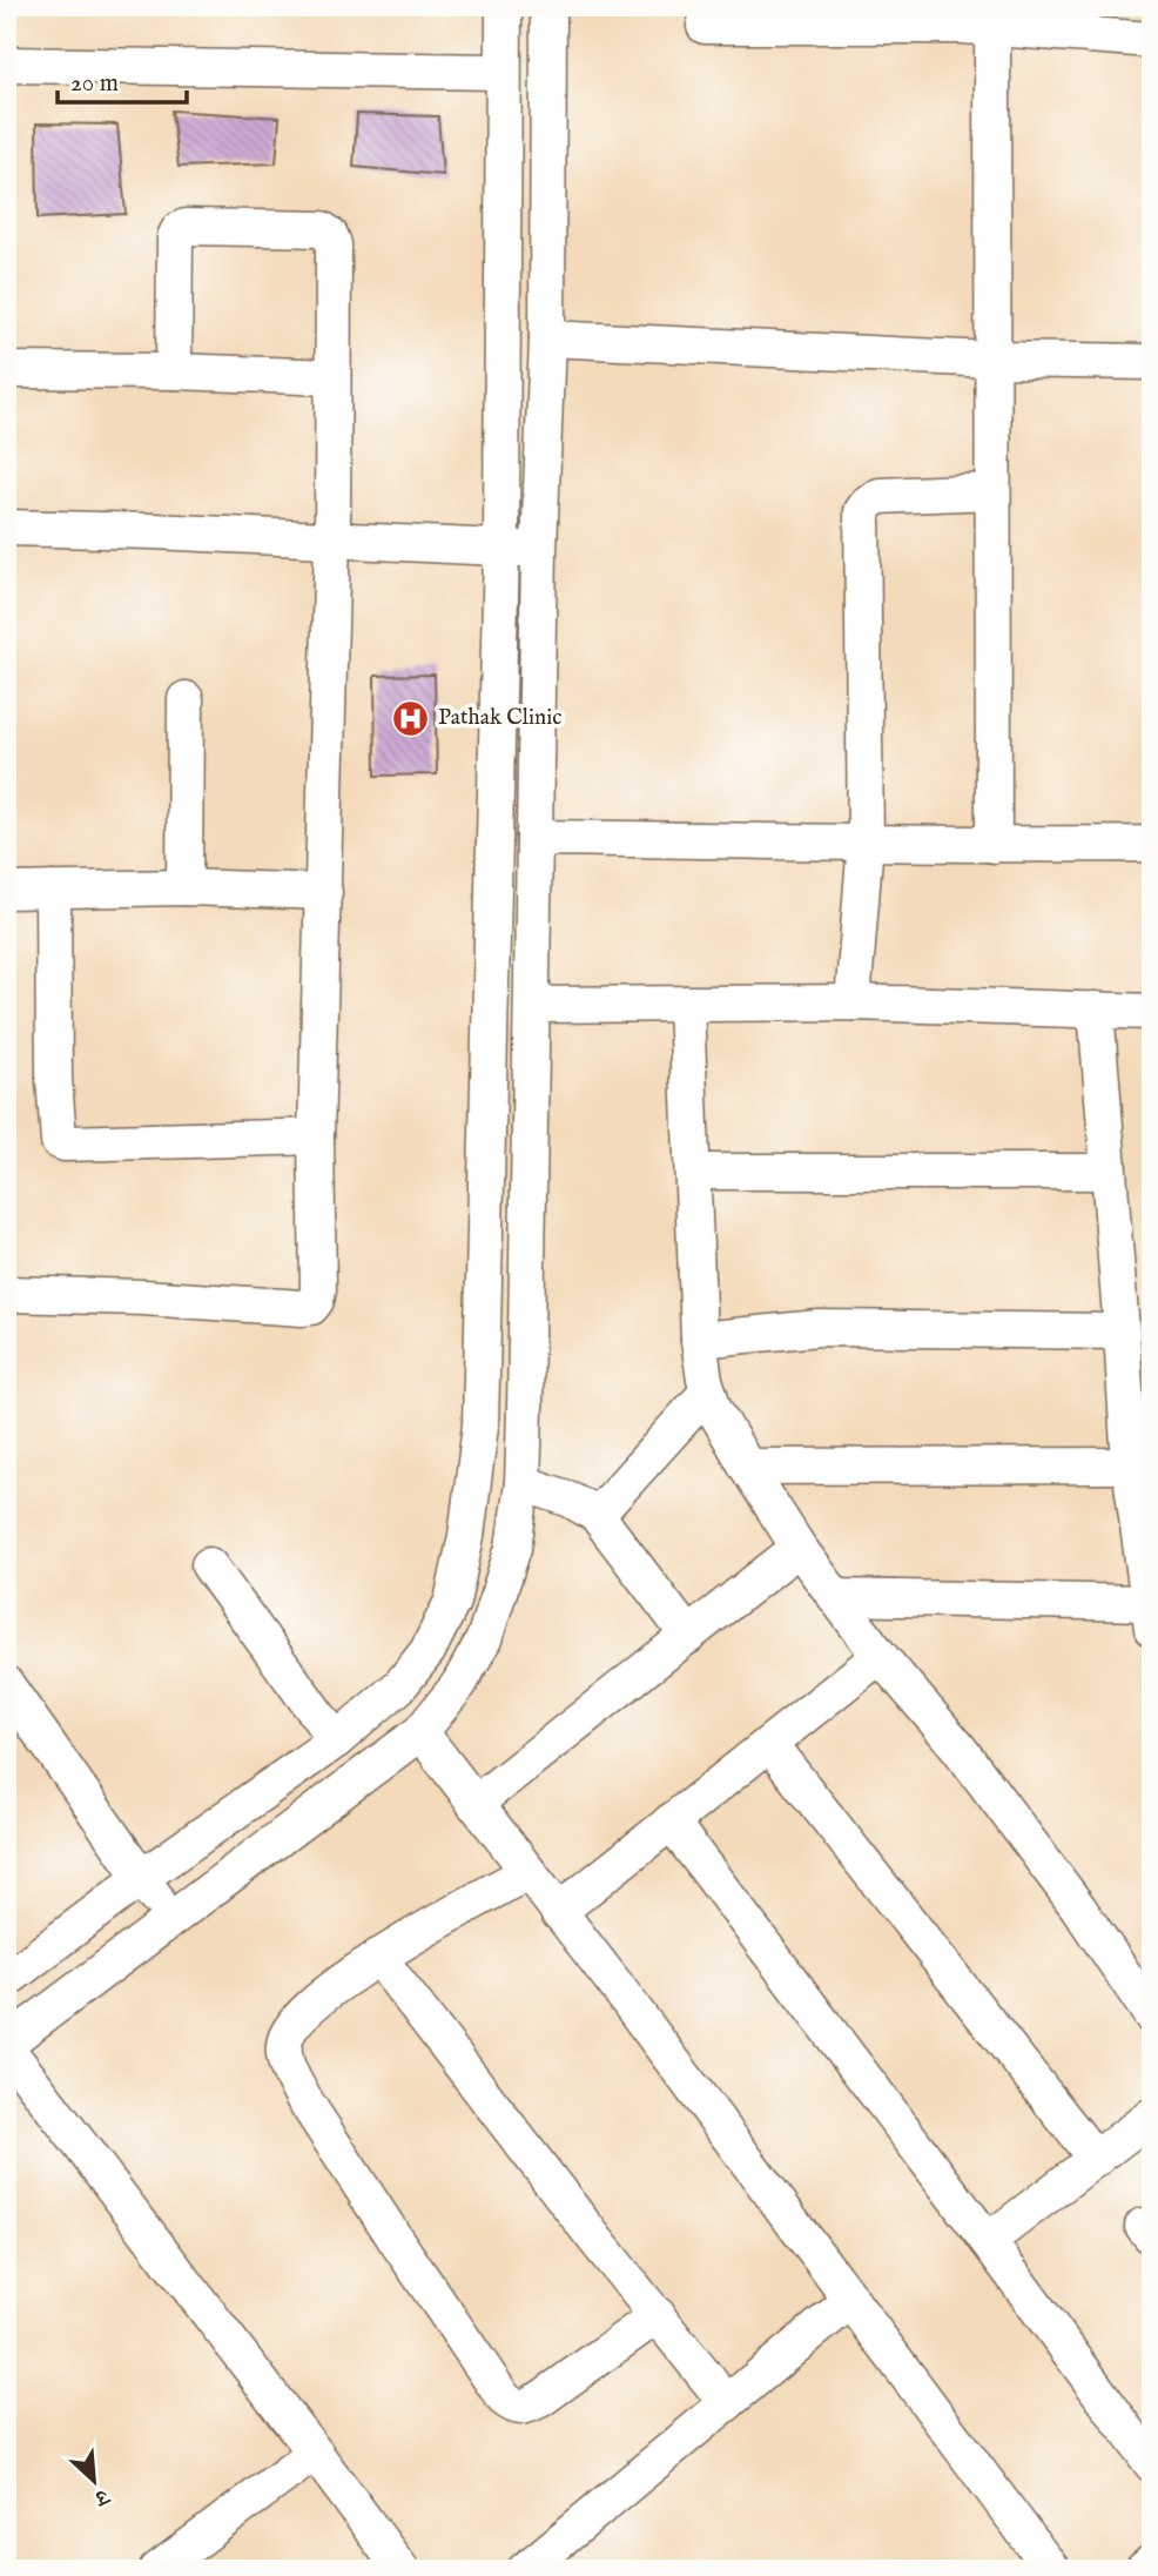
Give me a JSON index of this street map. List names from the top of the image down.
{
  "places": {
    "hospital": ["Pathak Clinic"]
  },
  "scale_bar": "20 m",
  "north": "bottom right"
}
